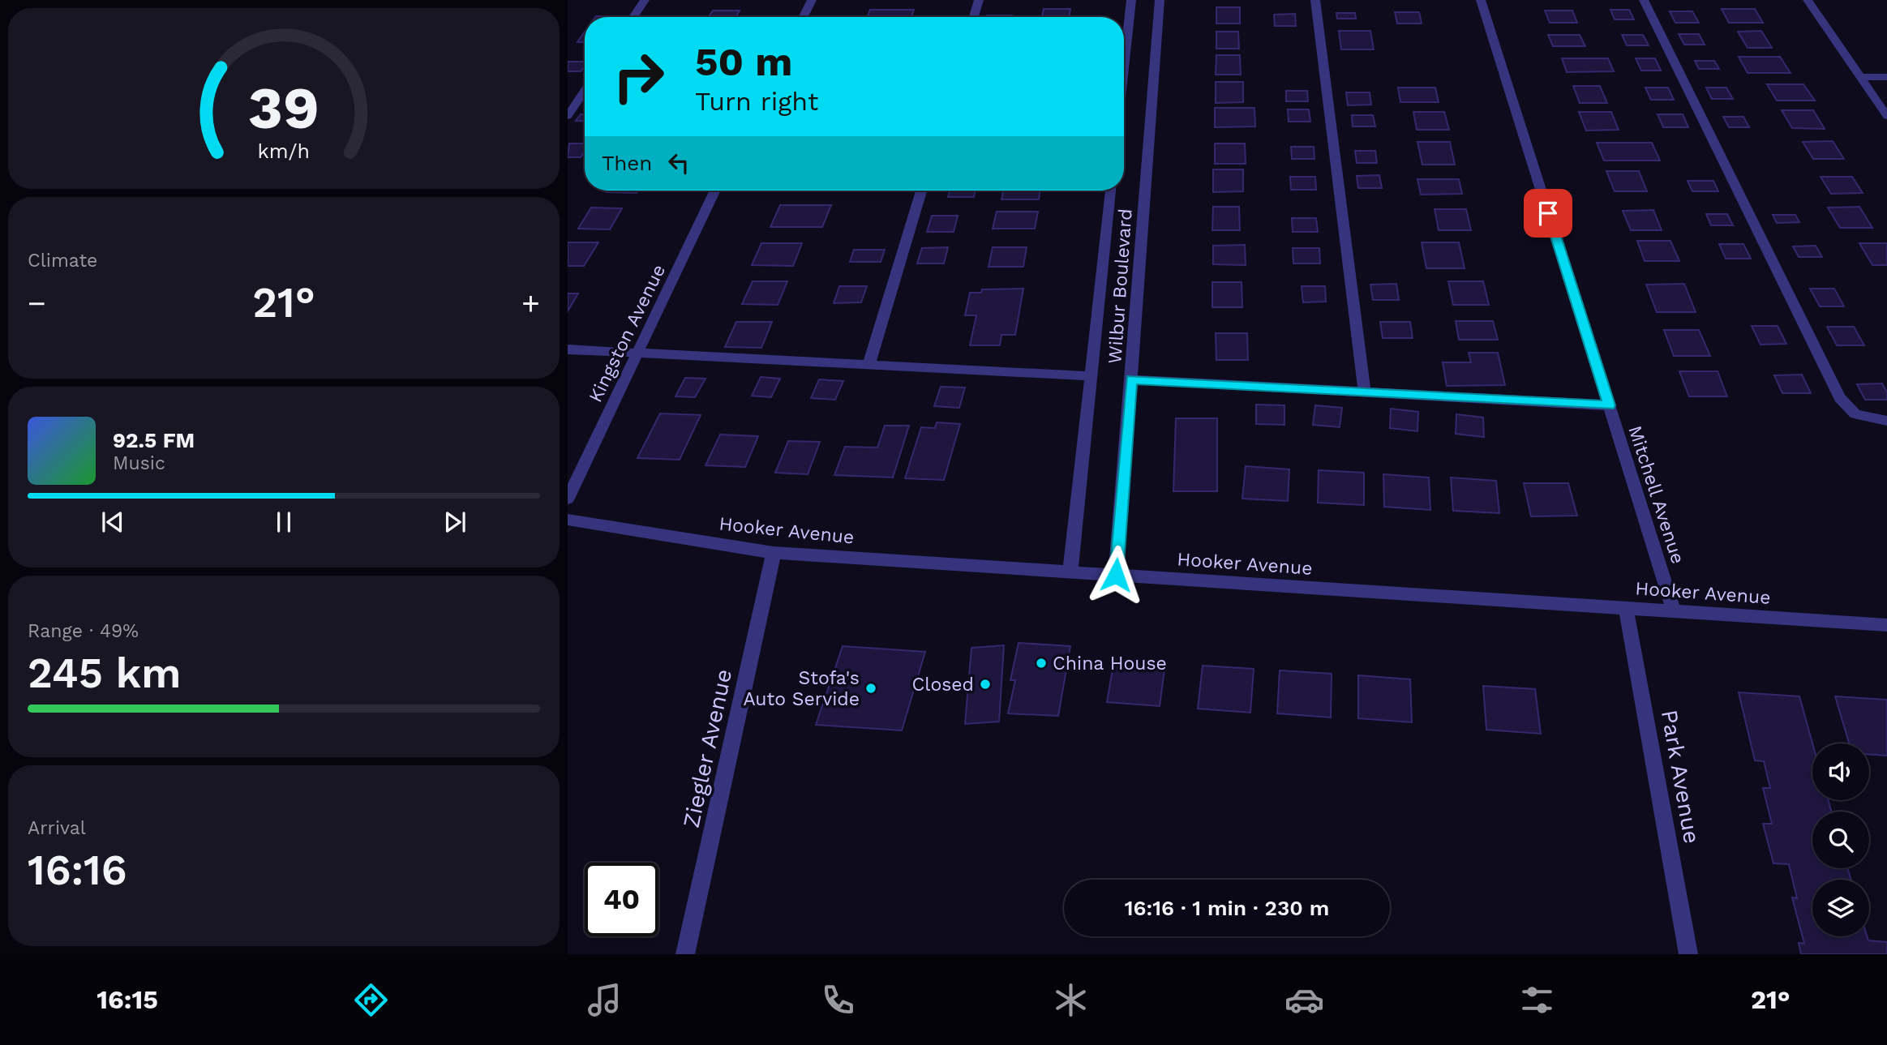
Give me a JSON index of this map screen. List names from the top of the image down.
{
  "streets": {
    "street": [
      "Wilbur Boulevard",
      "Kingston Avenue",
      "Mitchell Avenue",
      "Hooker Avenue",
      "Ziegler Avenue",
      "Park Avenue"
    ]
  },
  "crossings": [
    ["Wilbur Boulevard", "Hooker Avenue"],
    ["Mitchell Avenue", "Hooker Avenue"],
    ["Hooker Avenue", "Ziegler Avenue"],
    ["Hooker Avenue", "Park Avenue"]
  ],
  "places": ["China House", "Closed", "Stofa's Auto Servide"],
  "page": {
    "turn": ["50 m", "Turn right"],
    "then": "Then",
    "tile": [
      "Climate",
      ["Range · 49%", "245 km"],
      ["Arrival", "16:16"]
    ],
    "heat": ["−", "21°", "+"],
    "song": ["92.5 FM", "Music"],
    "limit": "40",
    "trip": "16:16 · 1 min · 230 m",
    "tabs": ["16:15", "21°"],
    "gauge": ["39", "km/h"]
  }
}
